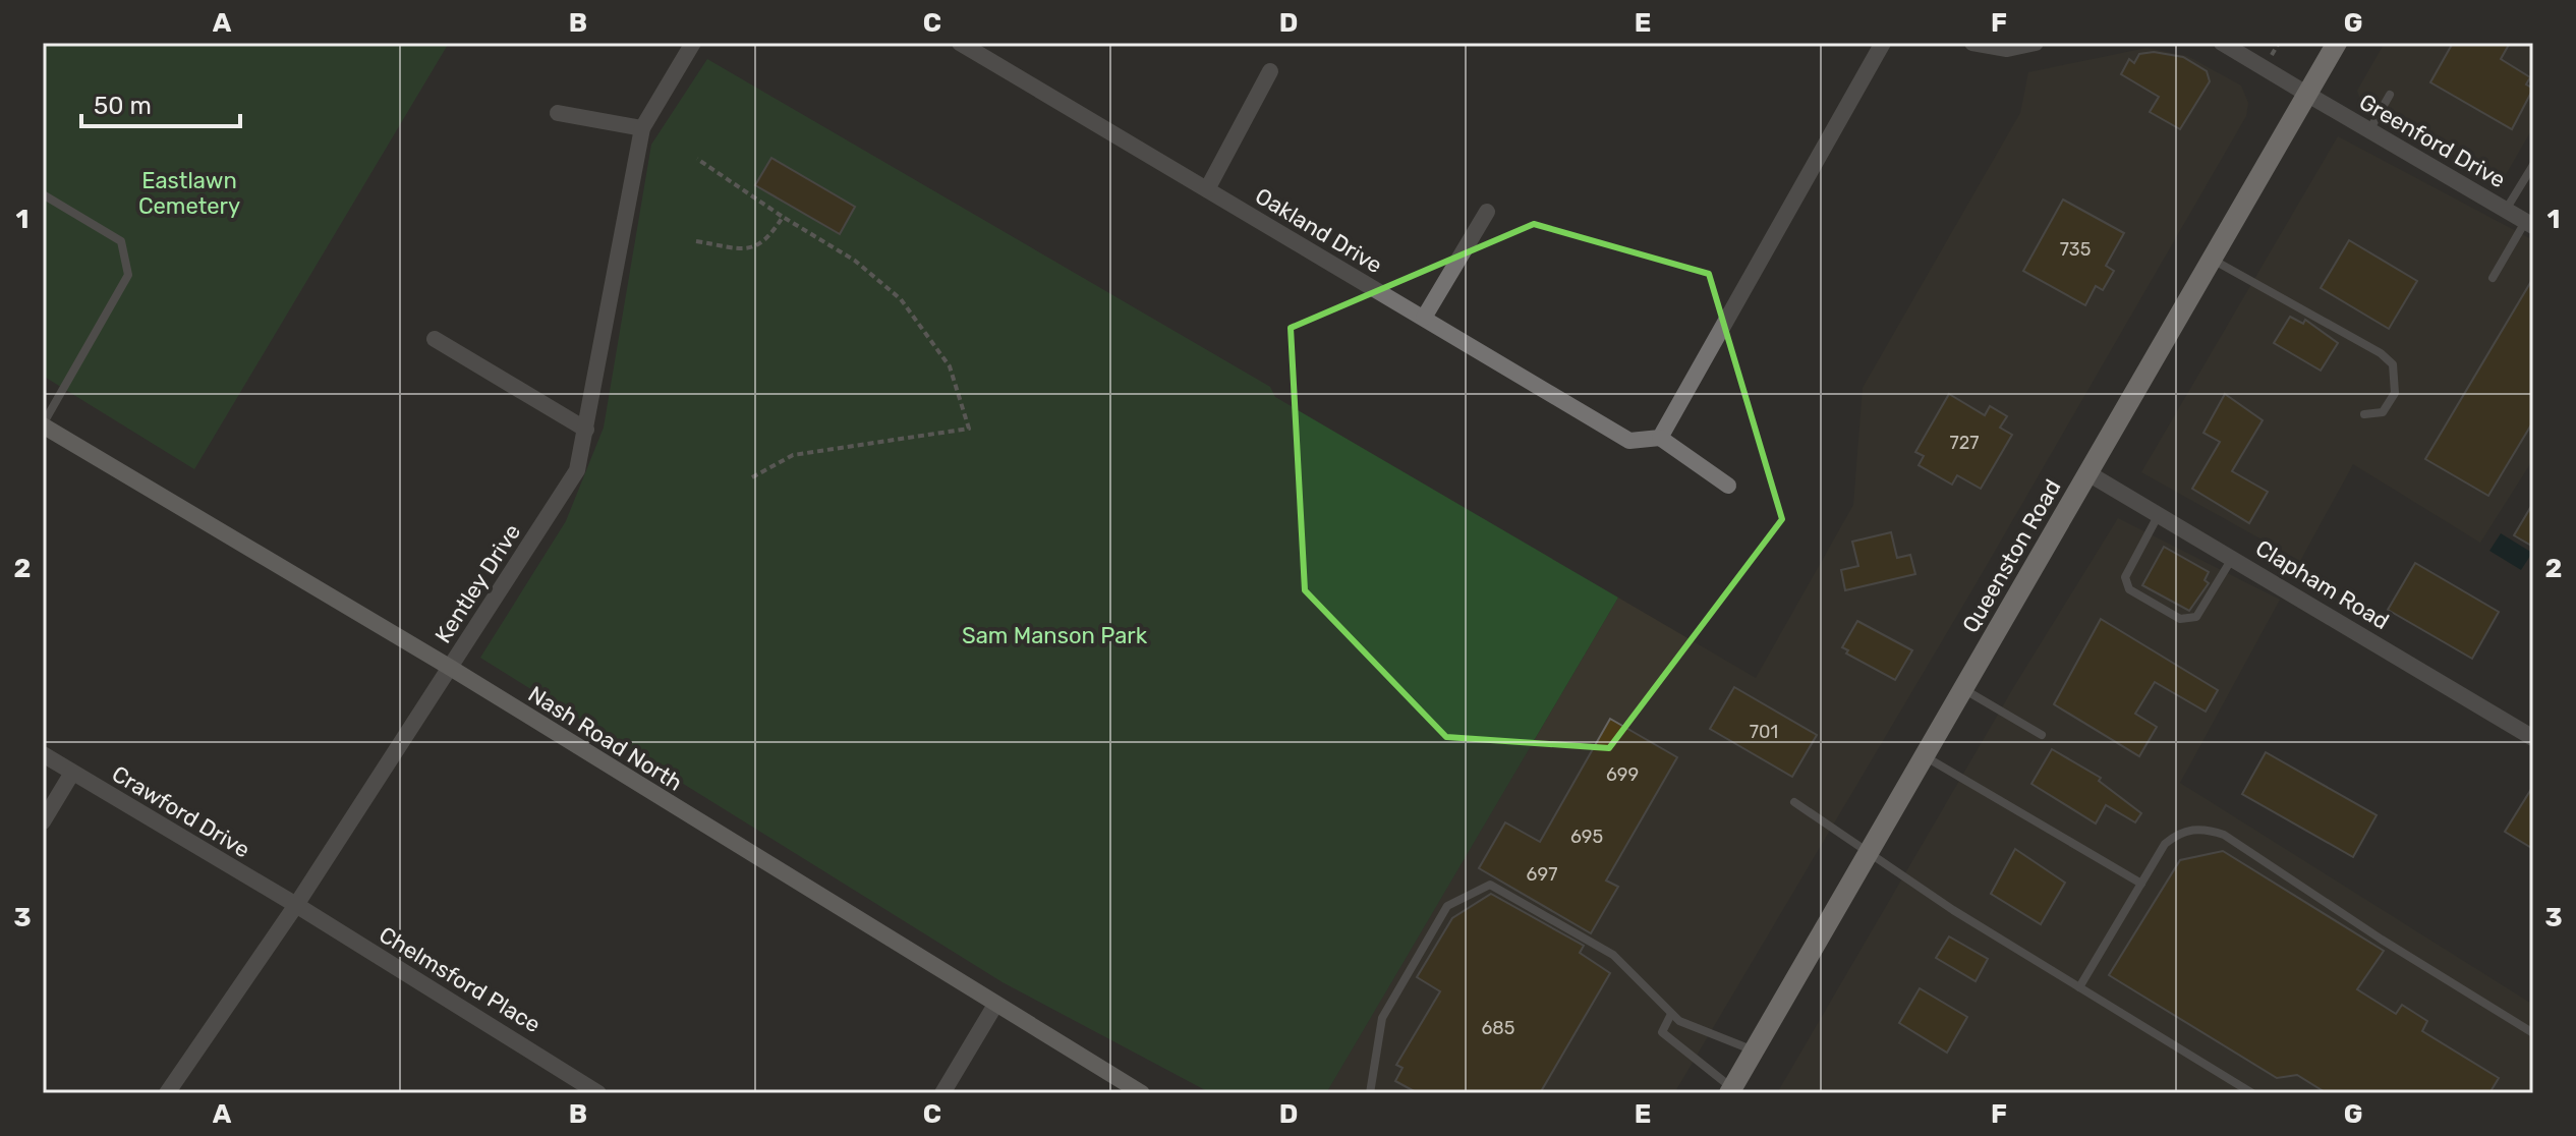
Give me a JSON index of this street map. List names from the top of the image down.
{
  "streets": {
    "main road": ["Queenston Road", "Nash Road North"],
    "street": [
      "Greenford Drive",
      "Oakland Drive",
      "Kentley Drive",
      "Clapham Road",
      "Crawford Drive",
      "Chelmsford Place"
    ]
  },
  "crossings": [
    ["Greenford Drive", "Queenston Road"],
    ["Queenston Road", "Clapham Road"],
    ["Kentley Drive", "Nash Road North"],
    ["Kentley Drive", "Crawford Drive"],
    ["Kentley Drive", "Chelmsford Place"],
    ["Crawford Drive", "Chelmsford Place"]
  ],
  "parks": ["Eastlawn Cemetery", "Sam Manson Park"],
  "house_numbers": [
    "735",
    "727",
    "701",
    "699",
    "695",
    "697",
    "685"
  ],
  "scale_bar": "50 m",
  "grid": {
    "columns": [
      "A",
      "B",
      "C",
      "D",
      "E",
      "F",
      "G"
    ],
    "rows": ["1", "2", "3"]
  }
}
